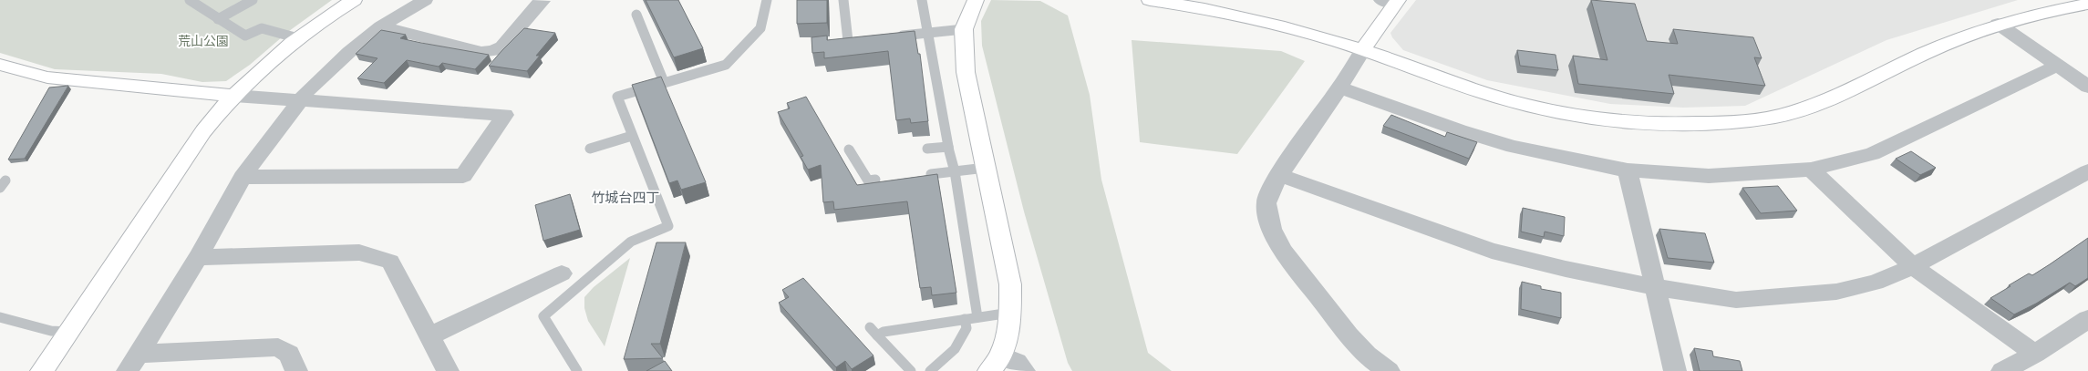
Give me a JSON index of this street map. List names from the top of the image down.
{
  "districts": ["竹城台四丁"],
  "parks": ["荒山公園"]
}
